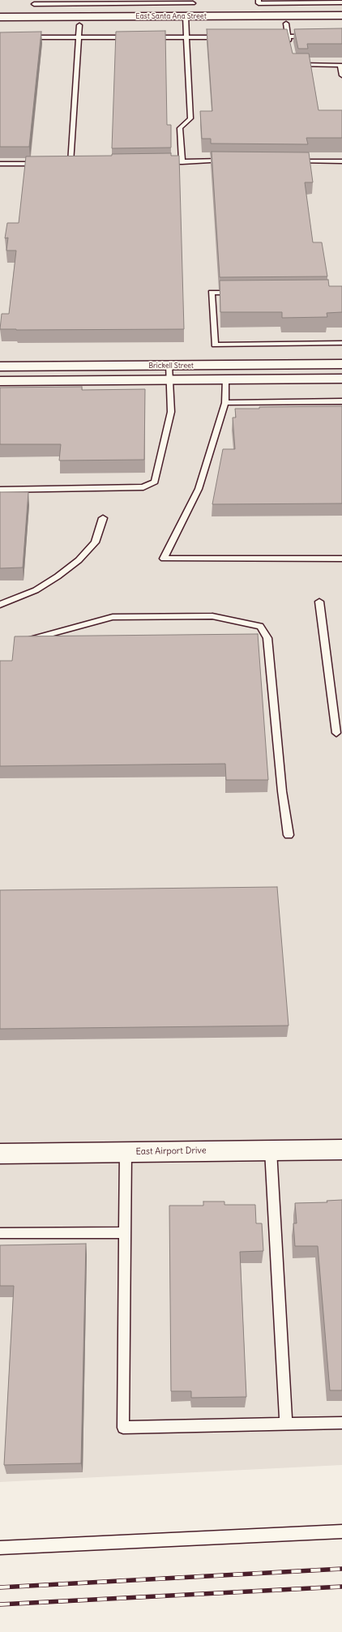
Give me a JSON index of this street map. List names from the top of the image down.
{
  "streets": {
    "street": ["East Santa Ana Street", "Brickell Street", "East Airport Drive"]
  }
}
